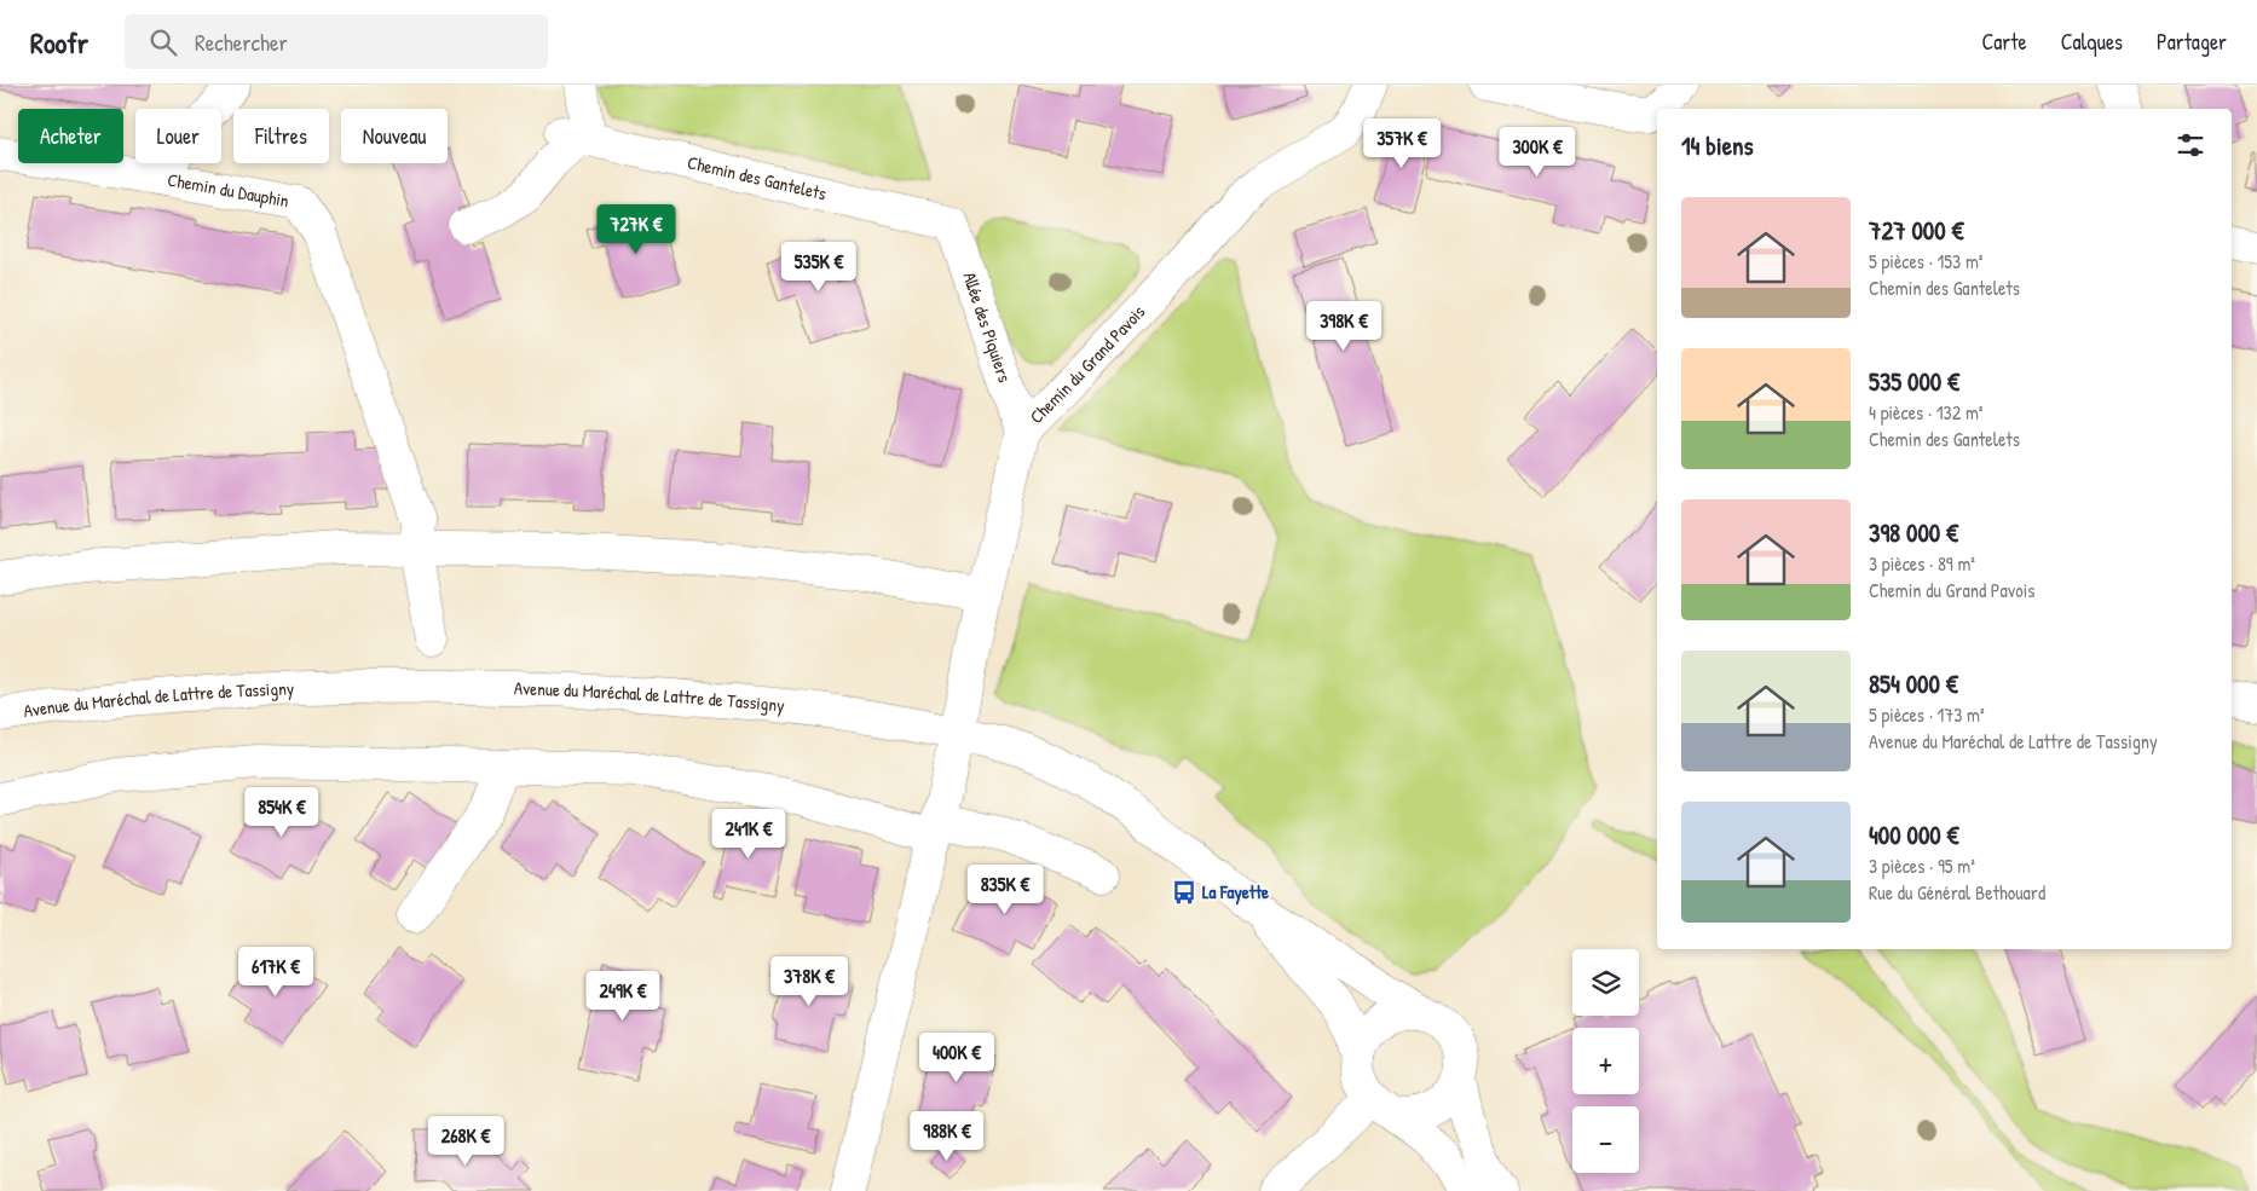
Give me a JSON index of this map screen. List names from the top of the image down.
{
  "streets": {
    "street": [
      "Chemin des Gantelets",
      "Chemin du Dauphin",
      "Allée des Piquiers",
      "Chemin du Grand Pavois",
      "Avenue du Maréchal de Lattre de Tassigny"
    ]
  },
  "crossings": [
    ["Chemin des Gantelets", "Allée des Piquiers"],
    ["Allée des Piquiers", "Chemin du Grand Pavois"],
    ["Chemin du Grand Pavois", "Avenue du Maréchal de Lattre de Tassigny"]
  ],
  "places": {
    "bus stop": ["La Fayette"]
  },
  "page": {
    "header": "Roofr",
    "search": "Rechercher",
    "nav": ["Carte", "Calques", "Partager"],
    "chip": [
      "Acheter",
      "Louer",
      "Filtres",
      "Nouveau"
    ],
    "heading": "14 biens",
    "price": [
      "357K €",
      "300K €",
      "727K €",
      "535K €",
      "398K €",
      "854K €",
      "241K €",
      "835K €",
      "617K €",
      "378K €",
      "249K €",
      "400K €",
      "988K €",
      "268K €"
    ],
    "list": [
      {
        "name": "727 000 €",
        "note": "5 pièces · 153 m² · Chemin des Gantelets"
      },
      {
        "name": "535 000 €",
        "note": "4 pièces · 132 m² · Chemin des Gantelets"
      },
      {
        "name": "398 000 €",
        "note": "3 pièces · 89 m² · Chemin du Grand Pavois"
      },
      {
        "name": "854 000 €",
        "note": "5 pièces · 173 m² · Avenue du Maréchal de Lattre de Tassigny"
      },
      {
        "name": "400 000 €",
        "note": "3 pièces · 95 m² · Rue du Général Bethouard"
      }
    ],
    "map_buttons": ["+", "−"]
  }
}
